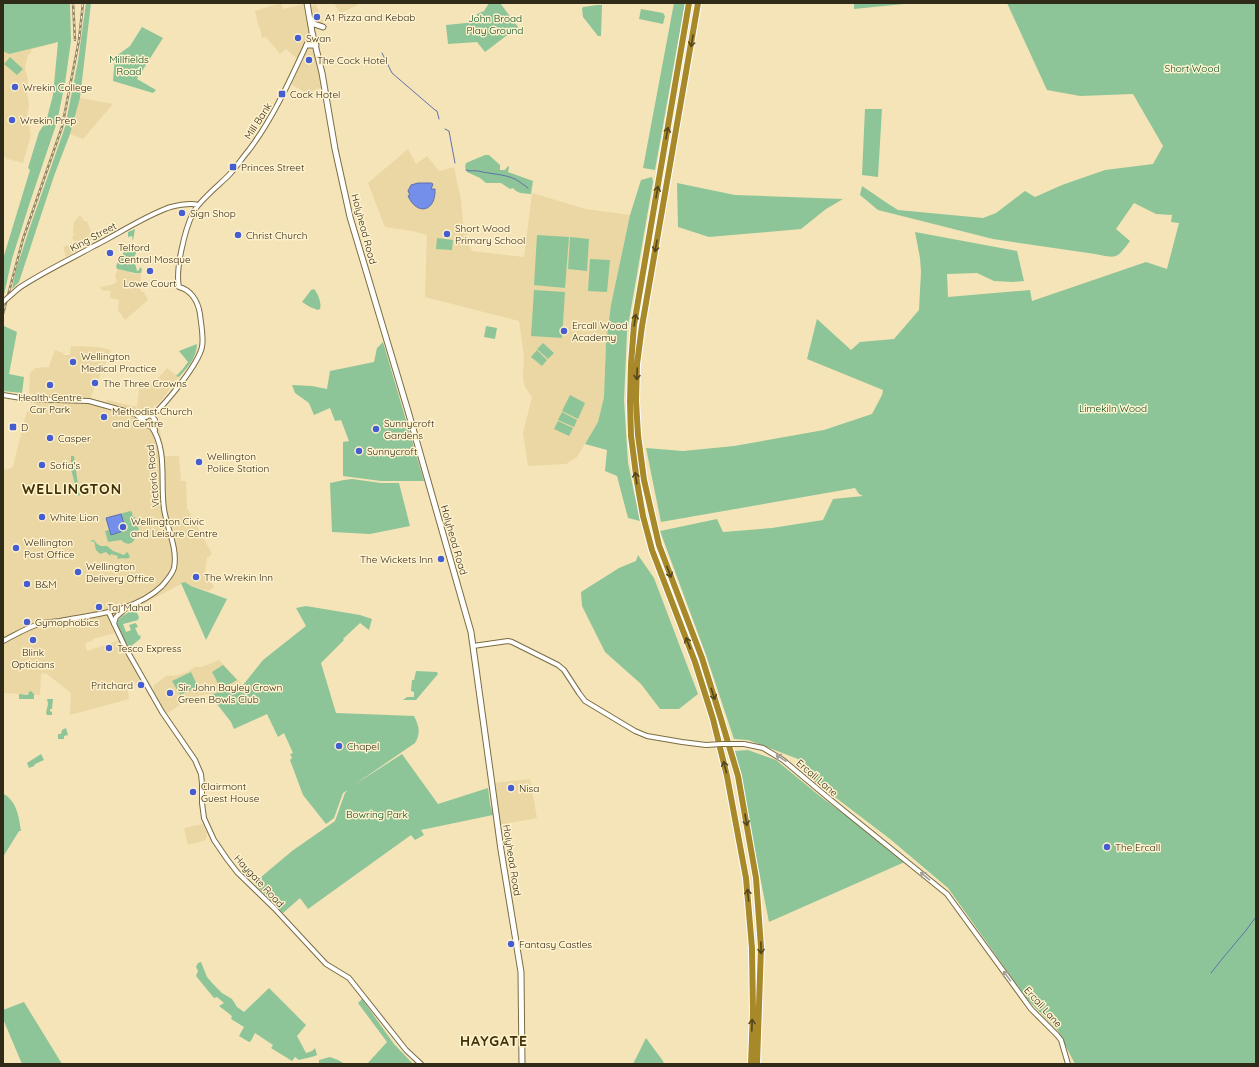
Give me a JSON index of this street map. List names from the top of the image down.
{
  "streets": {
    "main road": ["Holyhead Road"],
    "street": [
      "Mill Bank",
      "King Street",
      "Victoria Road",
      "Ercall Lane",
      "Haygate Road"
    ]
  },
  "crossings": [
    ["Mill Bank", "Holyhead Road"],
    ["Mill Bank", "King Street"],
    ["Holyhead Road", "Ercall Lane"]
  ],
  "one_way": ["Ercall Lane"],
  "districts": ["WELLINGTON", "HAYGATE"],
  "parks": [
    "John Broad Play Ground",
    "Millfields Road",
    "Short Wood",
    "Limekiln Wood",
    "Bowring Park"
  ],
  "places": {
    "other": [
      "A1 Pizza and Kebab",
      "Swan",
      "The Cock Hotel",
      "Wrekin College",
      "Wrekin Prep",
      "Sign Shop",
      "Short Wood Primary School",
      "Christ Church",
      "Telford Central Mosque",
      "Lowe Court",
      "Ercall Wood Academy",
      "Wellington Medical Practice",
      "The Three Crowns",
      "Health Centre Car Park",
      "Methodist Church and Centre",
      "Sunnycroft Gardens",
      "Casper",
      "Sunnycroft",
      "Wellington Police Station",
      "Sofia's",
      "White Lion",
      "Wellington Civic and Leisure Centre",
      "Wellington Post Office",
      "The Wickets Inn",
      "Wellington Delivery Office",
      "The Wrekin Inn",
      "B&M",
      "Taj Mahal",
      "Gymophobics",
      "Blink Opticians",
      "Tesco Express",
      "Pritchard",
      "Sir John Bayley Crown Green Bowls Club",
      "Chapel",
      "Nisa",
      "Clairmont Guest House",
      "The Ercall",
      "Fantasy Castles"
    ],
    "transit": ["Cock Hotel", "Princes Street", "D"]
  }
}
